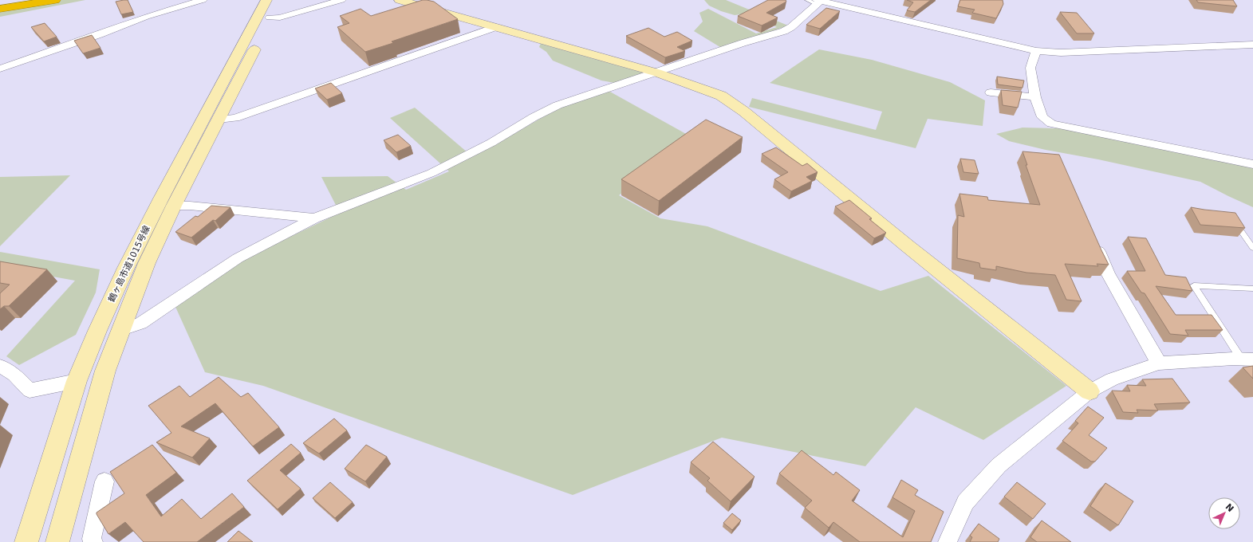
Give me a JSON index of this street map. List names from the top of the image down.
{
  "streets": {
    "street": ["鶴ヶ島市道1015号線"]
  },
  "north": "top right"
}
